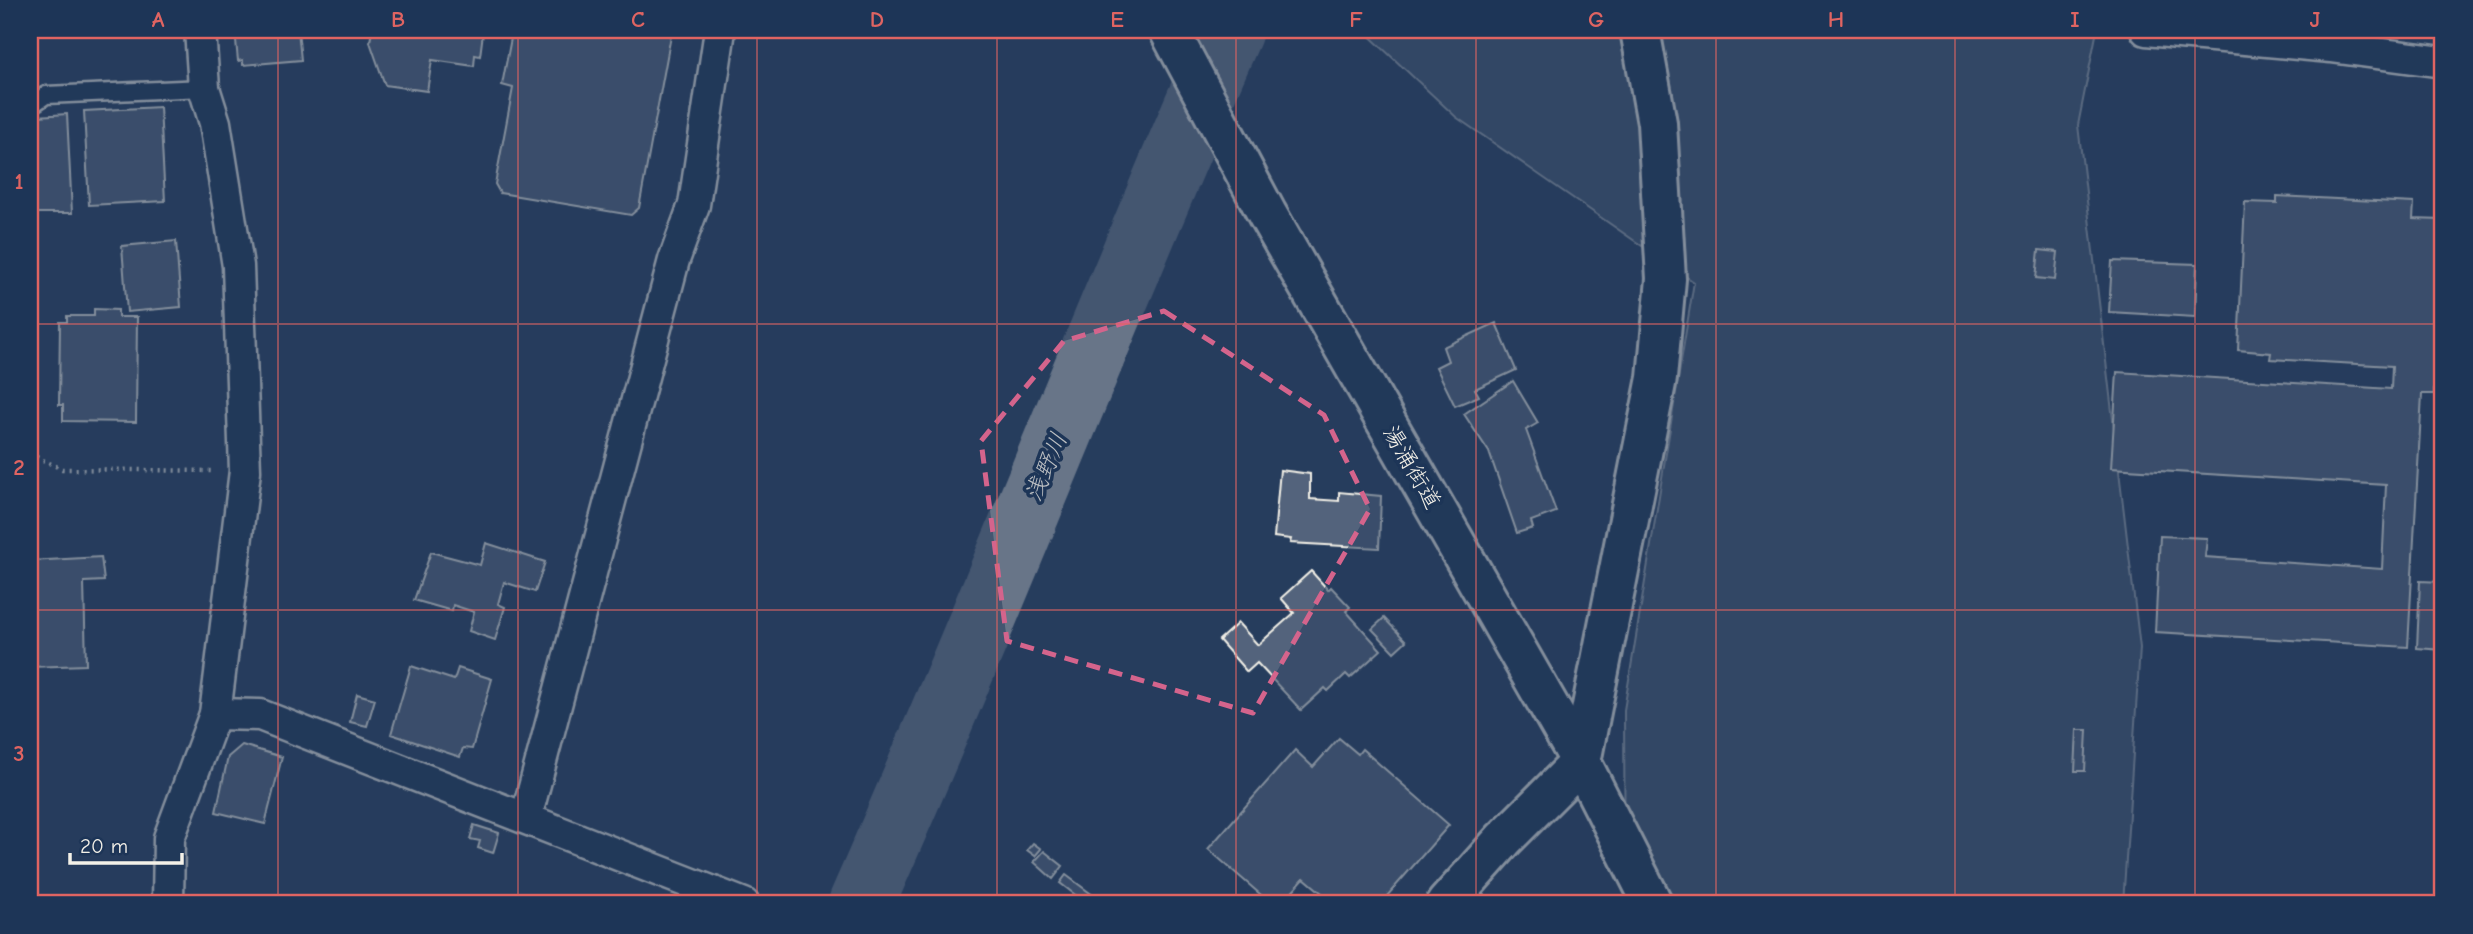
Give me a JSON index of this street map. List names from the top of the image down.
{
  "streets": {
    "main road": ["湯涌街道"]
  },
  "water": ["浅野川"],
  "scale_bar": "20 m",
  "grid": {
    "columns": [
      "A",
      "B",
      "C",
      "D",
      "E",
      "F",
      "G",
      "H",
      "I",
      "J"
    ],
    "rows": ["1", "2", "3"]
  }
}
